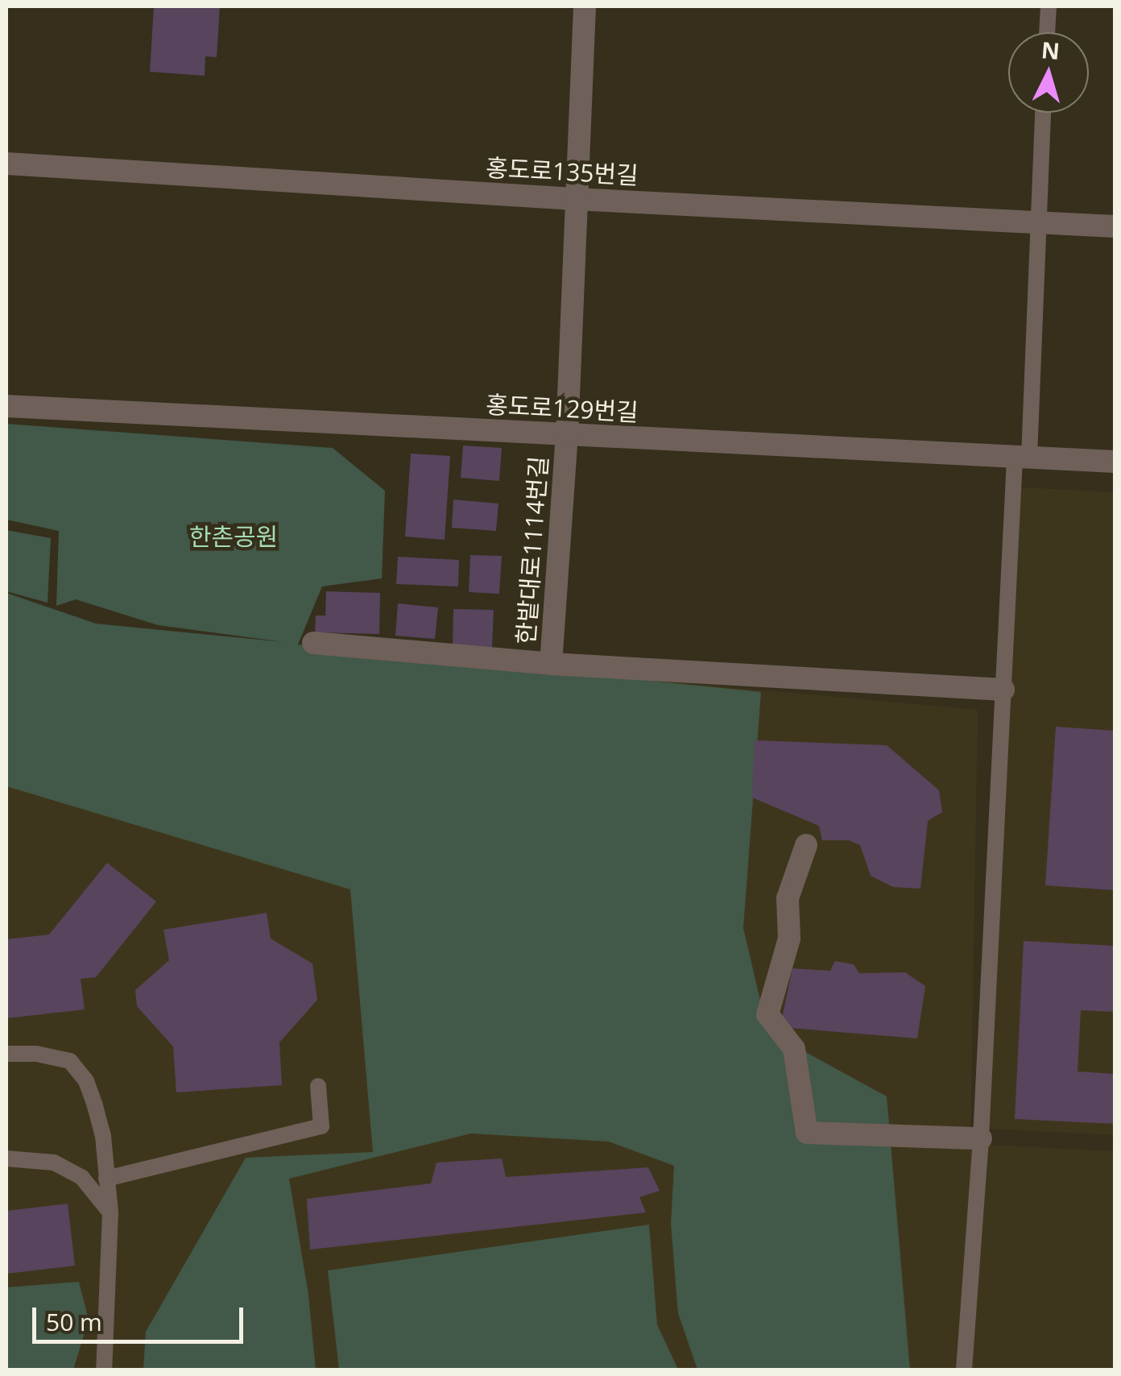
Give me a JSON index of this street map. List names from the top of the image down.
{
  "streets": {
    "street": ["홍도로135번길", "홍도로129번길", "한밭대로1114번길"]
  },
  "crossings": [
    ["홍도로135번길", "한밭대로1114번길"],
    ["홍도로129번길", "한밭대로1114번길"]
  ],
  "parks": ["한촌공원"],
  "scale_bar": "50 m",
  "north": "top"
}
